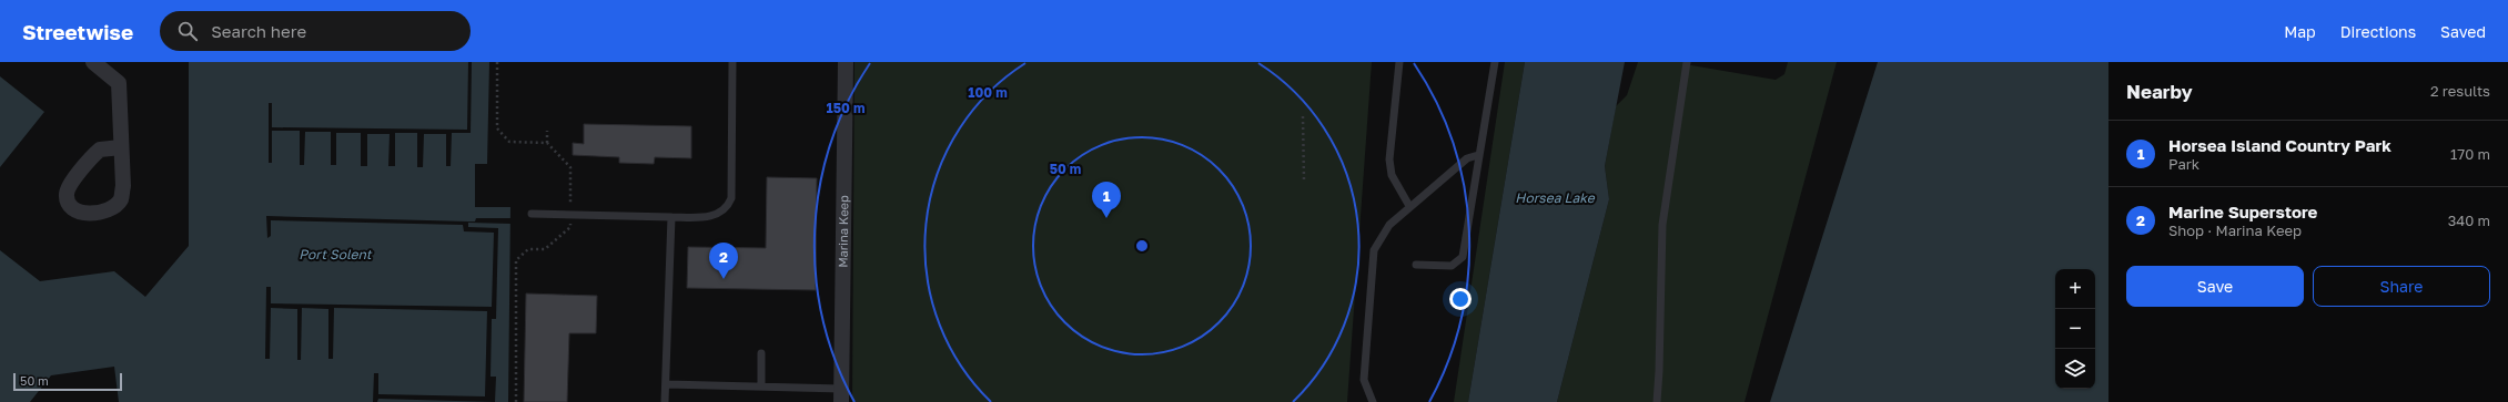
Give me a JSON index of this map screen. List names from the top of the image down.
{
  "streets": {
    "street": ["Marina Keep"]
  },
  "water": ["Horsea Lake", "Port Solent"],
  "scale_bar": "50 m",
  "page": {
    "header": "Streetwise",
    "search": "Search here",
    "nav": ["Map", "Directions", "Saved"],
    "heading": ["Nearby", "2 results"],
    "list": [
      {
        "mark": "1",
        "name": "Horsea Island Country Park",
        "note": "Park",
        "value": "170 m"
      },
      {
        "mark": "2",
        "name": "Marine Superstore",
        "note": "Shop · Marina Keep",
        "value": "340 m"
      }
    ],
    "pins": ["1", "2"],
    "buttons": ["Save", "Share"],
    "map_buttons": ["+", "−"],
    "scale": "50 m"
  },
  "rings": ["100 m", "150 m", "50 m"]
}
